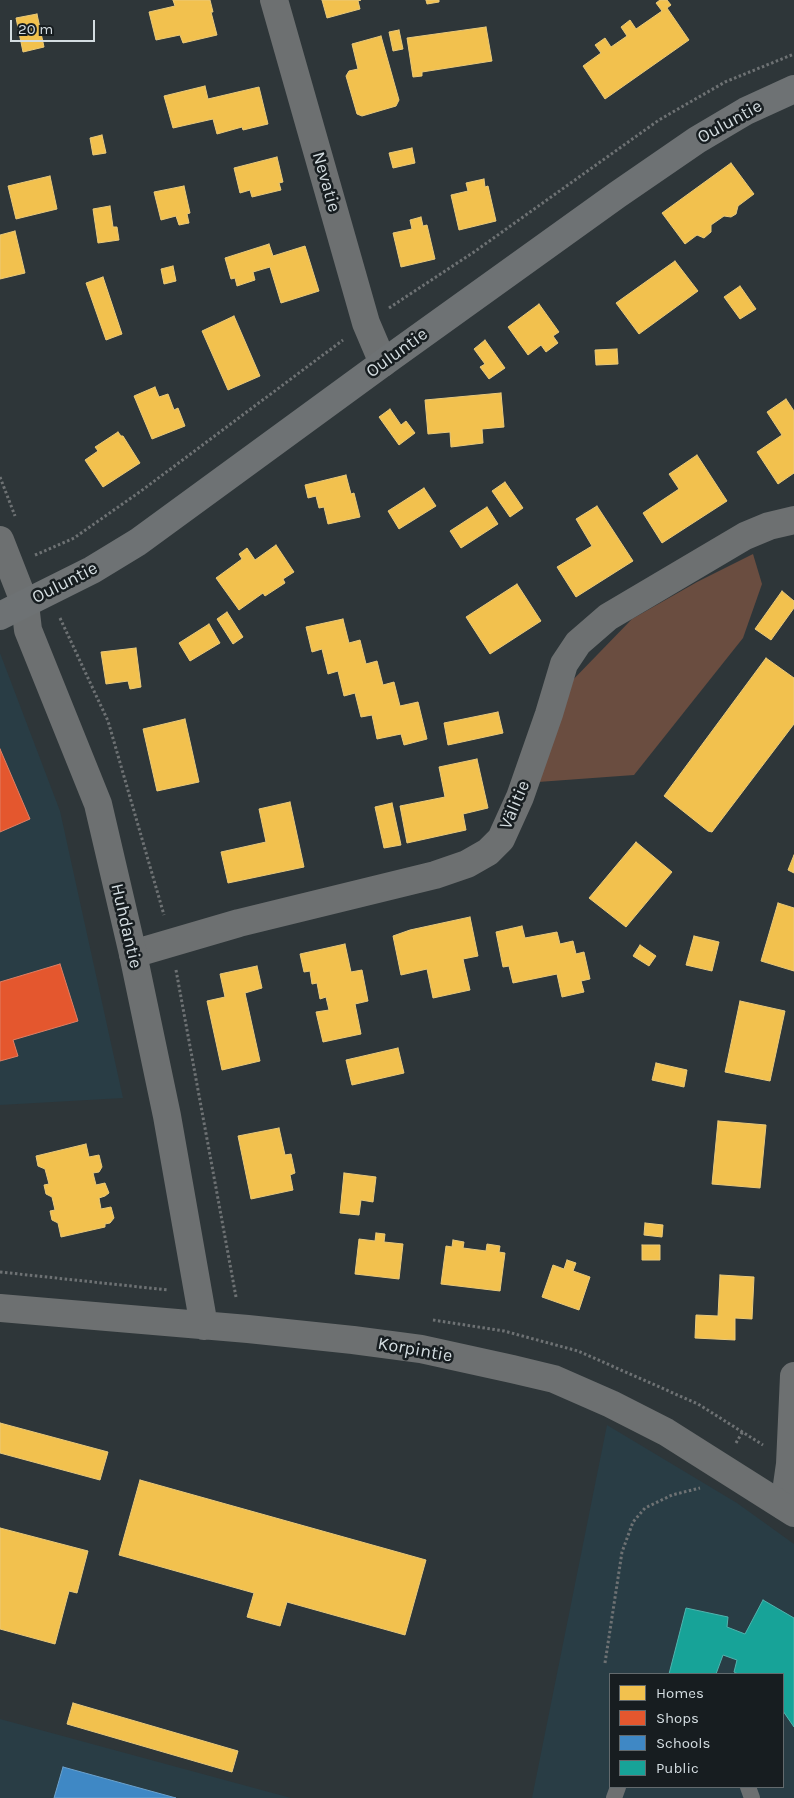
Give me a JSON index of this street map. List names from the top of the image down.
{
  "streets": {
    "main road": ["Ouluntie"],
    "street": [
      "Nevatie",
      "Välitie",
      "Huhdantie",
      "Korpintie"
    ]
  },
  "crossings": [
    ["Ouluntie", "Nevatie"],
    ["Ouluntie", "Huhdantie"],
    ["Välitie", "Huhdantie"],
    ["Huhdantie", "Korpintie"]
  ],
  "legend": [
    "Homes",
    "Shops",
    "Schools",
    "Public"
  ],
  "scale_bar": "20 m"
}
